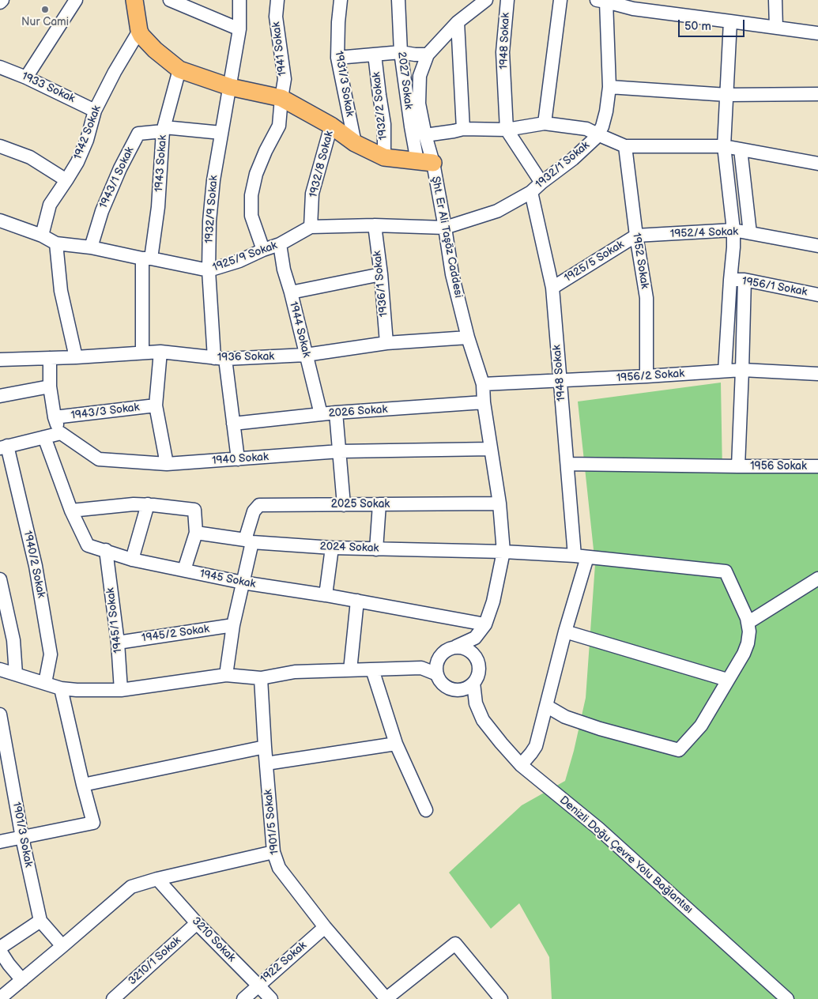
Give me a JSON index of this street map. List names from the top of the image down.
{
  "streets": {
    "street": [
      "1948 Sokak",
      "1941 Sokak",
      "2027 Sokak",
      "1931/3 Sokak",
      "1933 Sokak",
      "1932/2 Sokak",
      "1942 Sokak",
      "1943 Sokak",
      "1932/8 Sokak",
      "1932/1 Sokak",
      "1943/1 Sokak",
      "1932/9 Sokak",
      "1952/4 Sokak",
      "Şht. Er Ali Taşöz Caddesi",
      "1925/9 Sokak",
      "1952 Sokak",
      "1925/5 Sokak",
      "1936/1 Sokak",
      "1956/1 Sokak",
      "1944 Sokak",
      "1936 Sokak",
      "1956/2 Sokak",
      "1943/3 Sokak",
      "2026 Sokak",
      "1940 Sokak",
      "1956 Sokak",
      "2025 Sokak",
      "2024 Sokak",
      "1940/2 Sokak",
      "1945 Sokak",
      "1945/1 Sokak",
      "1945/2 Sokak",
      "1901/5 Sokak",
      "1901/3 Sokak",
      "Denizli Doğu Çevre Yolu Bağlantısı",
      "3210 Sokak",
      "3210/1 Sokak",
      "1922 Sokak"
    ]
  },
  "crossings": [
    ["1948 Sokak", "1932/1 Sokak"],
    ["1948 Sokak", "1925/5 Sokak"],
    ["1948 Sokak", "1956/2 Sokak"],
    ["1948 Sokak", "1956 Sokak"],
    ["1948 Sokak", "2024 Sokak"],
    ["2027 Sokak", "Şht. Er Ali Taşöz Caddesi"],
    ["1933 Sokak", "1942 Sokak"],
    ["1942 Sokak", "1925/9 Sokak"],
    ["1943 Sokak", "1943/1 Sokak"],
    ["1943 Sokak", "1925/9 Sokak"],
    ["1943 Sokak", "1936 Sokak"],
    ["1932/8 Sokak", "1925/9 Sokak"],
    ["1932/1 Sokak", "Şht. Er Ali Taşöz Caddesi"],
    ["1932/1 Sokak", "1925/9 Sokak"],
    ["1943/1 Sokak", "1925/9 Sokak"],
    ["1932/9 Sokak", "1925/9 Sokak"],
    ["1932/9 Sokak", "1936 Sokak"],
    ["1932/9 Sokak", "2026 Sokak"],
    ["1932/9 Sokak", "1940 Sokak"],
    ["1952/4 Sokak", "1952 Sokak"],
    ["1952/4 Sokak", "1925/5 Sokak"],
    ["Şht. Er Ali Taşöz Caddesi", "1925/9 Sokak"],
    ["Şht. Er Ali Taşöz Caddesi", "1936 Sokak"],
    ["Şht. Er Ali Taşöz Caddesi", "1956/2 Sokak"],
    ["Şht. Er Ali Taşöz Caddesi", "2026 Sokak"],
    ["Şht. Er Ali Taşöz Caddesi", "1940 Sokak"],
    ["Şht. Er Ali Taşöz Caddesi", "2025 Sokak"],
    ["Şht. Er Ali Taşöz Caddesi", "2024 Sokak"],
    ["Şht. Er Ali Taşöz Caddesi", "1945 Sokak"],
    ["1925/9 Sokak", "1936/1 Sokak"],
    ["1925/9 Sokak", "1944 Sokak"],
    ["1952 Sokak", "1925/5 Sokak"],
    ["1952 Sokak", "1956/2 Sokak"],
    ["1936/1 Sokak", "1936 Sokak"],
    ["1944 Sokak", "1936 Sokak"],
    ["1944 Sokak", "2026 Sokak"],
    ["2025 Sokak", "2024 Sokak"],
    ["1945 Sokak", "1945/1 Sokak"],
    ["1945/1 Sokak", "1945/2 Sokak"],
    ["1901/5 Sokak", "1922 Sokak"],
    ["3210 Sokak", "3210/1 Sokak"],
    ["3210 Sokak", "1922 Sokak"]
  ],
  "places": ["Nur Cami"],
  "scale_bar": "50 m"
}
